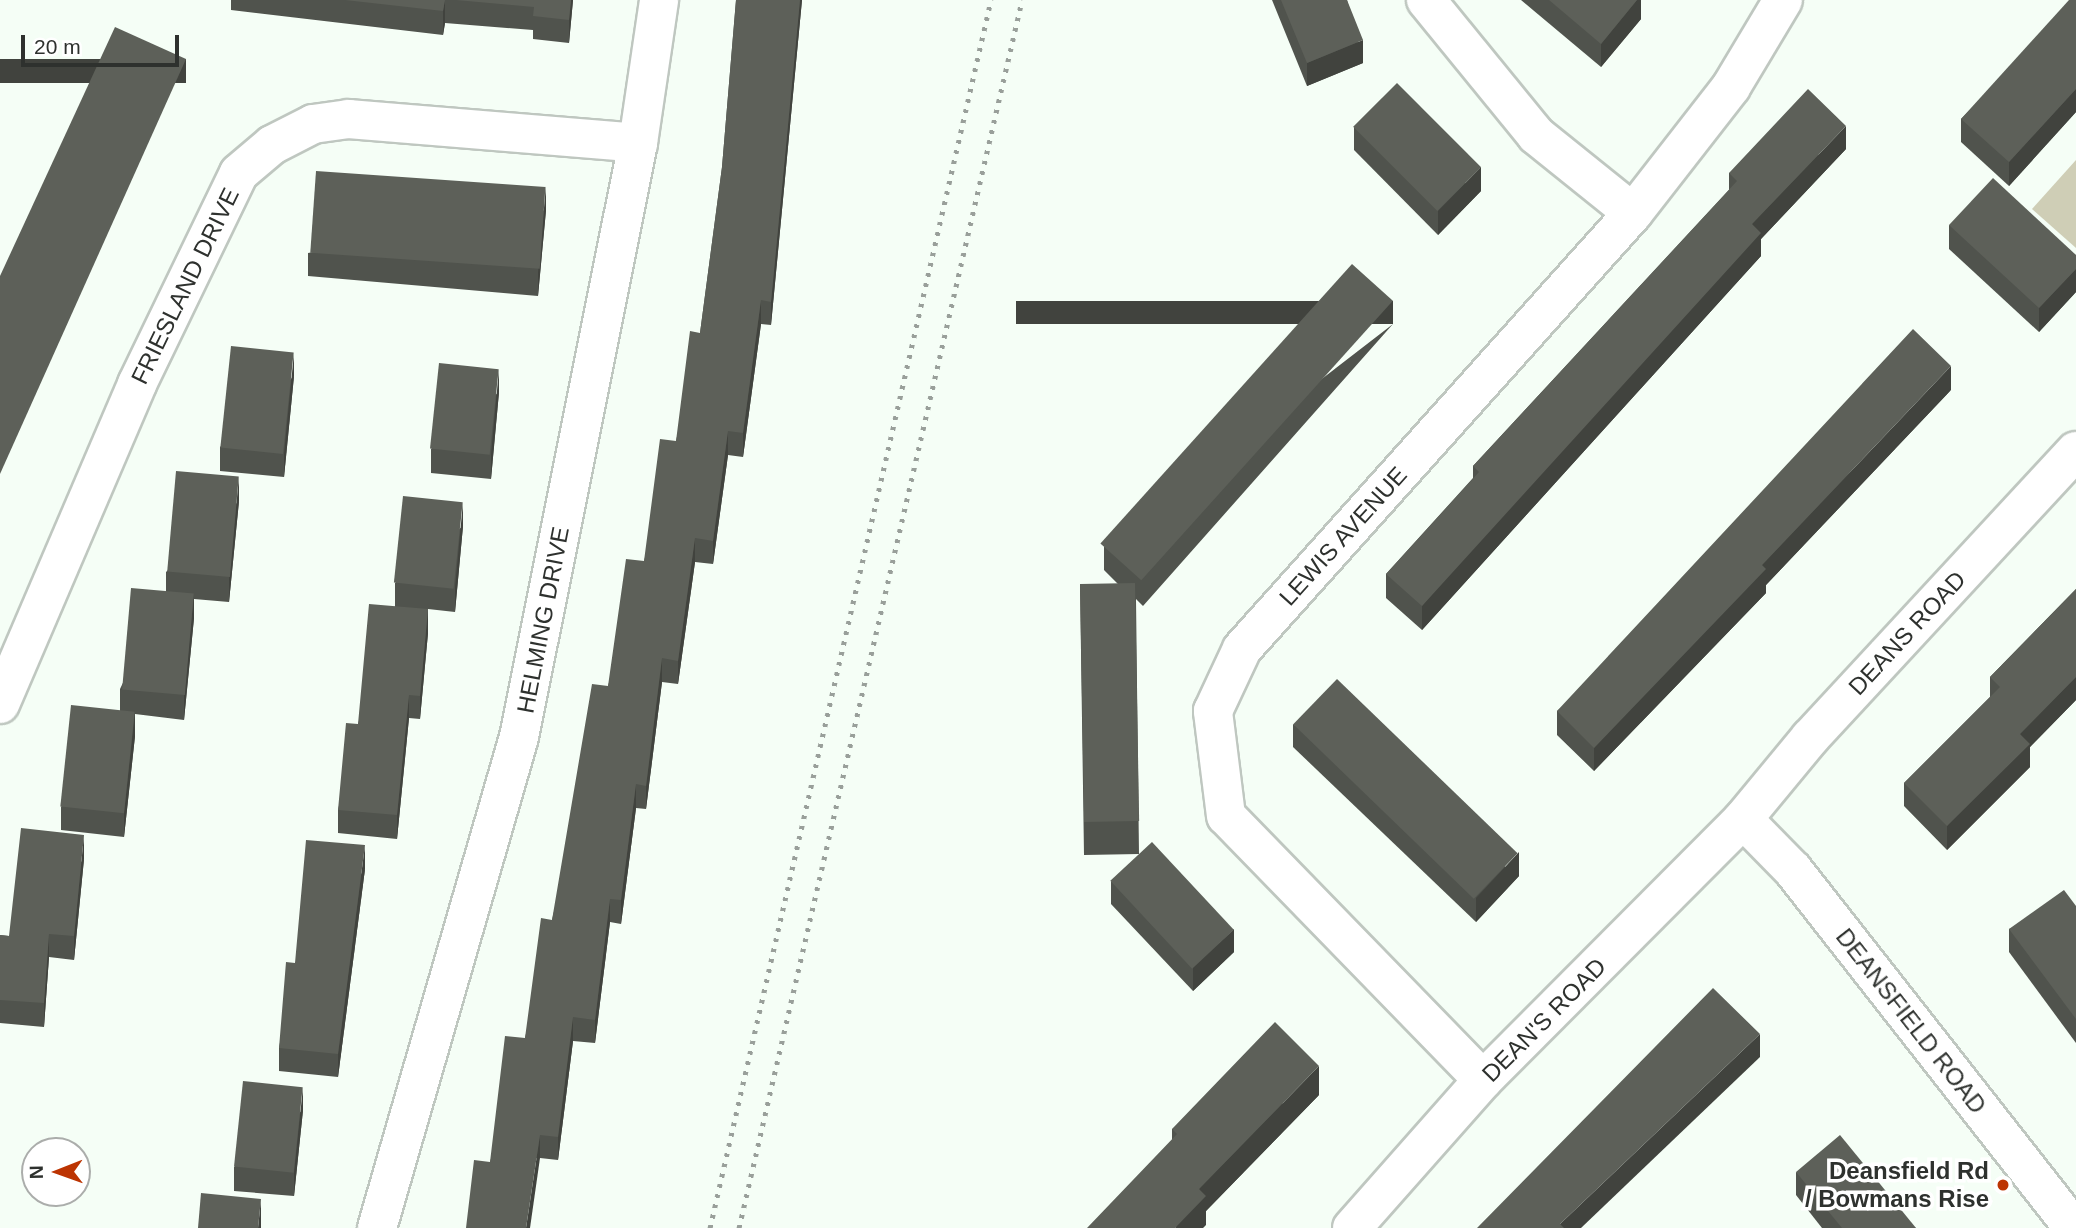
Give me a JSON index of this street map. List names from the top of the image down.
{
  "streets": {
    "street": [
      "FRIESLAND DRIVE",
      "LEWIS AVENUE",
      "HELMING DRIVE",
      "DEANS ROAD",
      "DEAN'S ROAD",
      "DEANSFIELD ROAD"
    ]
  },
  "crossings": [
    ["FRIESLAND DRIVE", "HELMING DRIVE"],
    ["LEWIS AVENUE", "DEAN'S ROAD"],
    ["DEANS ROAD", "DEAN'S ROAD"],
    ["DEANS ROAD", "DEANSFIELD ROAD"],
    ["DEAN'S ROAD", "DEANSFIELD ROAD"]
  ],
  "places": ["Deansfield Rd / Bowmans Rise"],
  "scale_bar": "20 m",
  "north": "left"
}
